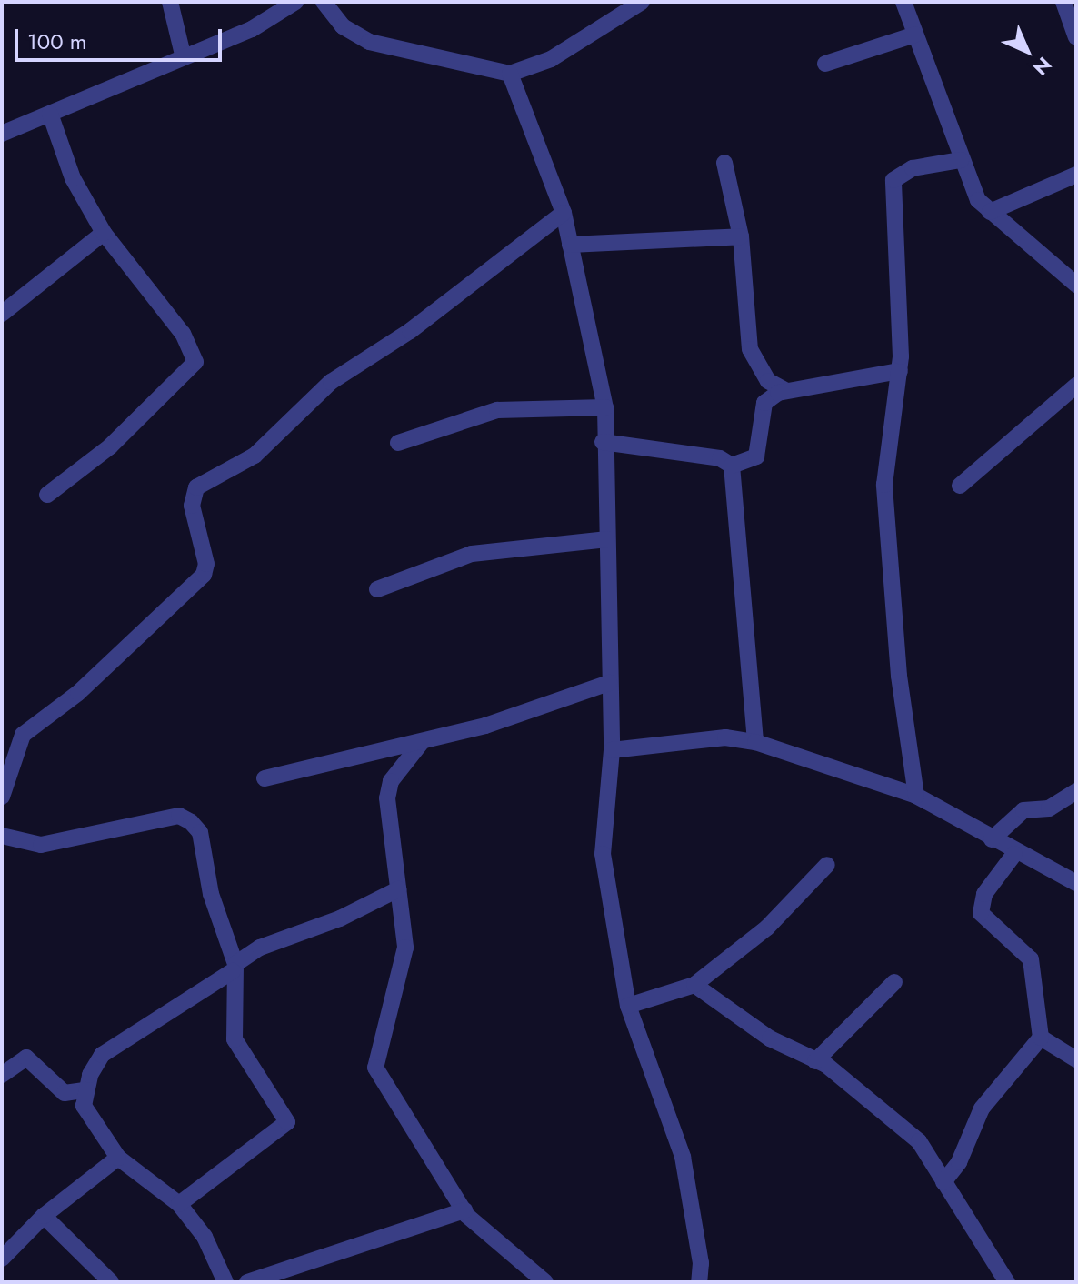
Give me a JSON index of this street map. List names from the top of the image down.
{
  "scale_bar": "100 m",
  "north": "bottom right"
}
